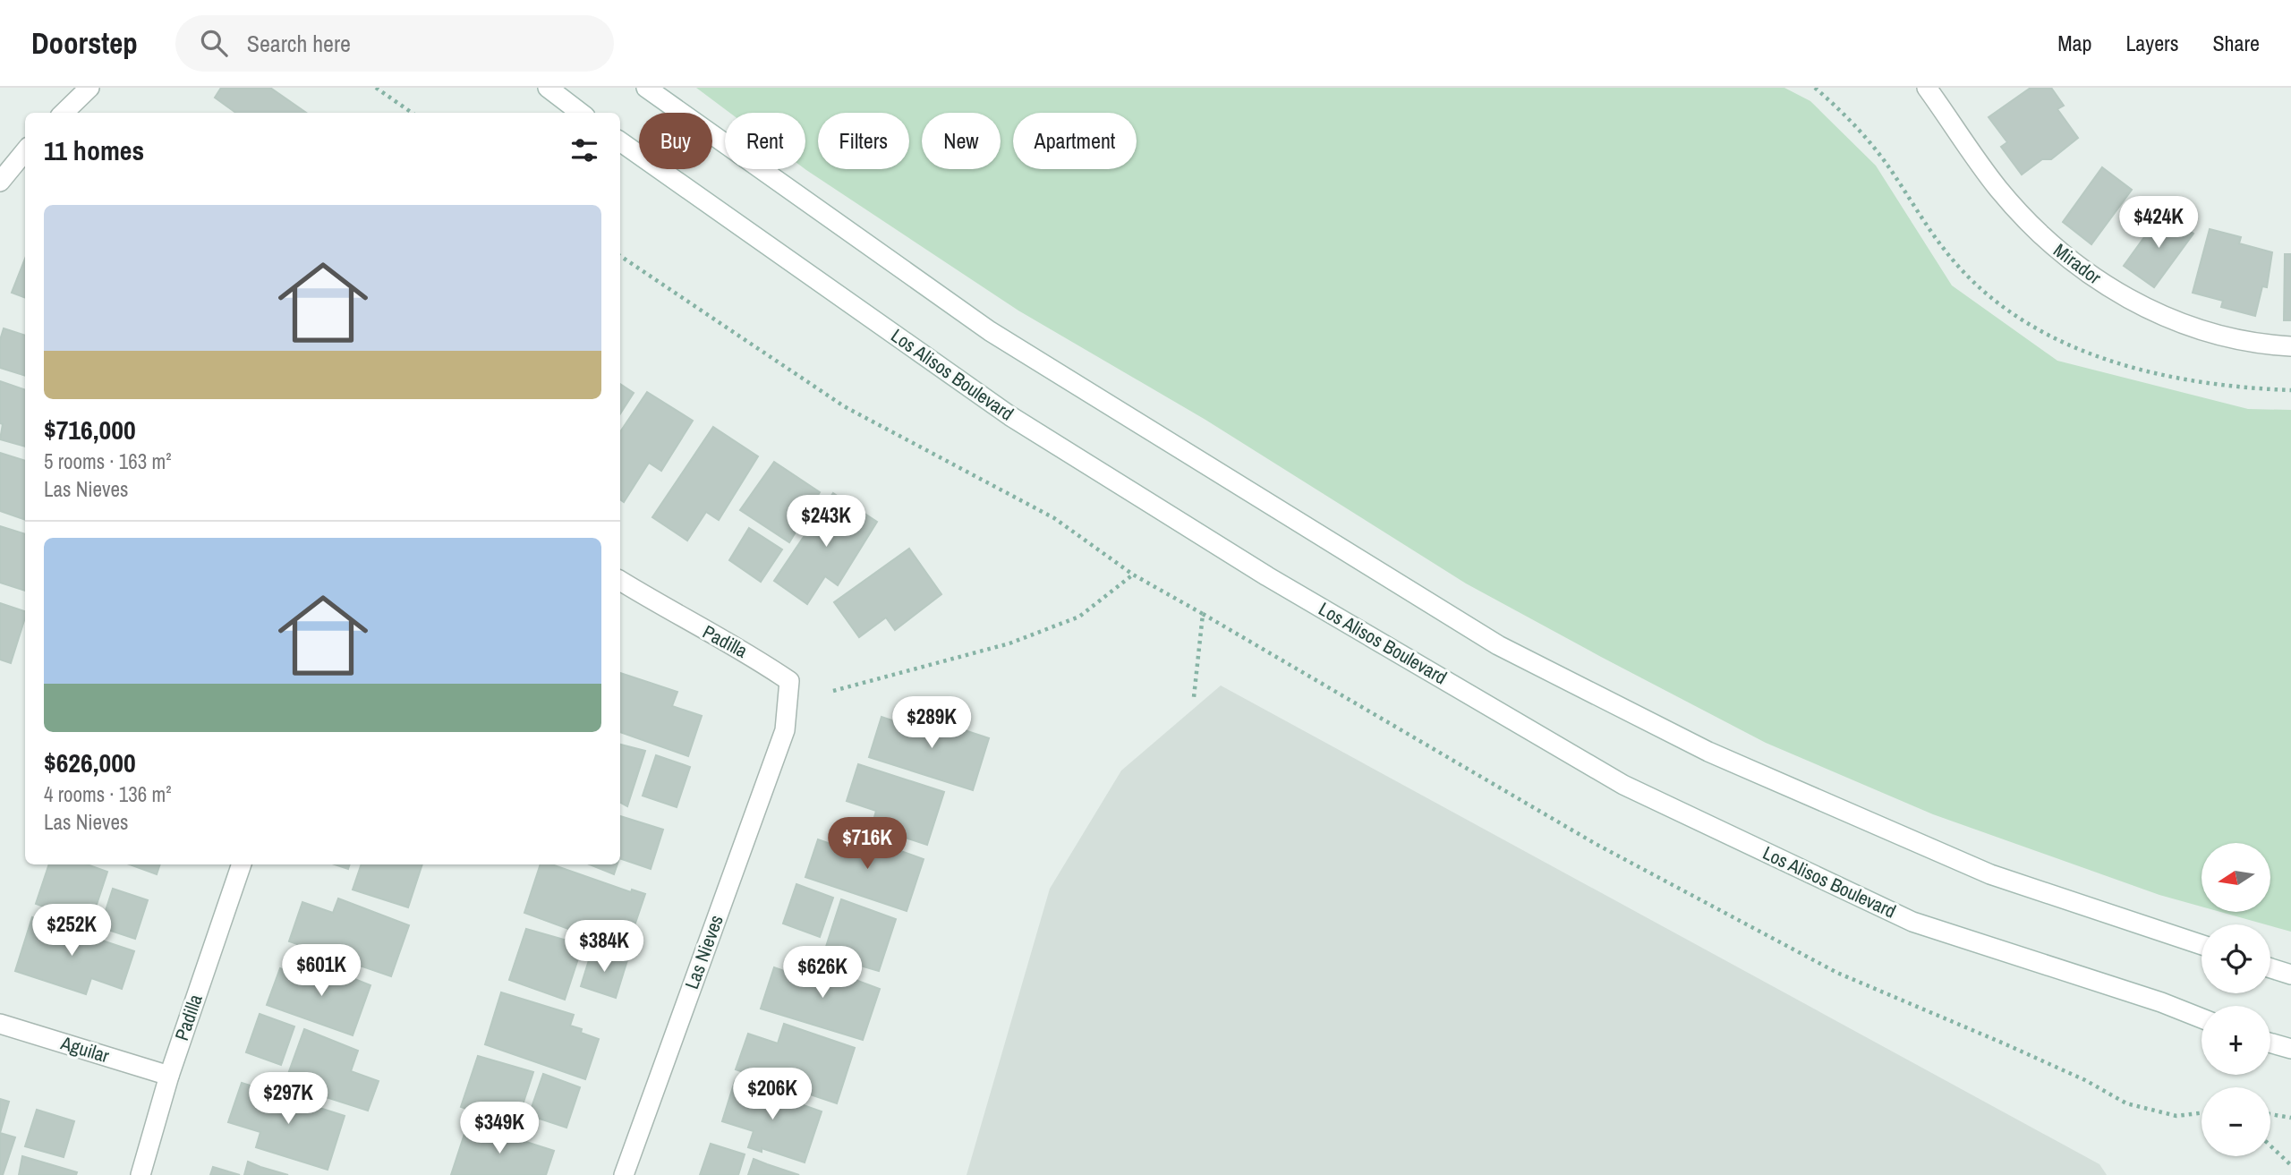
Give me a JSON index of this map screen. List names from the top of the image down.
{
  "streets": {
    "main road": [
      "Mirador",
      "Los Alisos Boulevard",
      "Padilla",
      "Las Nieves",
      "Aguilar"
    ]
  },
  "crossings": [
    ["Padilla", "Las Nieves"],
    ["Padilla", "Aguilar"]
  ],
  "north": "left",
  "page": {
    "header": "Doorstep",
    "search": "Search here",
    "nav": ["Map", "Layers", "Share"],
    "chip": [
      "Buy",
      "Rent",
      "Filters",
      "New",
      "Apartment"
    ],
    "heading": "11 homes",
    "list": [
      {
        "name": "$716,000",
        "note": "5 rooms · 163 m² · Las Nieves"
      },
      {
        "name": "$626,000",
        "note": "4 rooms · 136 m² · Las Nieves"
      }
    ],
    "price": [
      "$424K",
      "$243K",
      "$289K",
      "$716K",
      "$252K",
      "$384K",
      "$601K",
      "$626K",
      "$206K",
      "$297K",
      "$349K"
    ],
    "map_buttons": ["+", "−"]
  }
}
